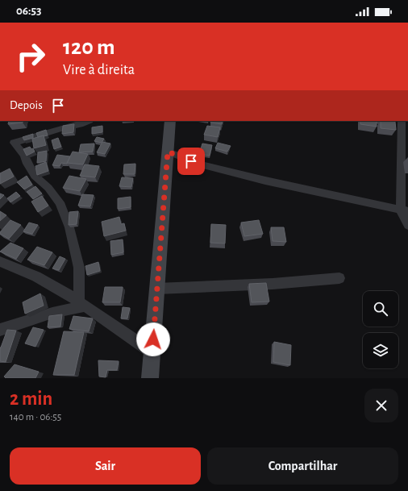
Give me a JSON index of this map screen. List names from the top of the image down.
{
  "page": {
    "status": "06:53",
    "turn": ["120 m", "Vire à direita"],
    "then": "Depois",
    "heading": ["2 min", "140 m · 06:55"],
    "buttons": ["Sair", "Compartilhar"]
  }
}
